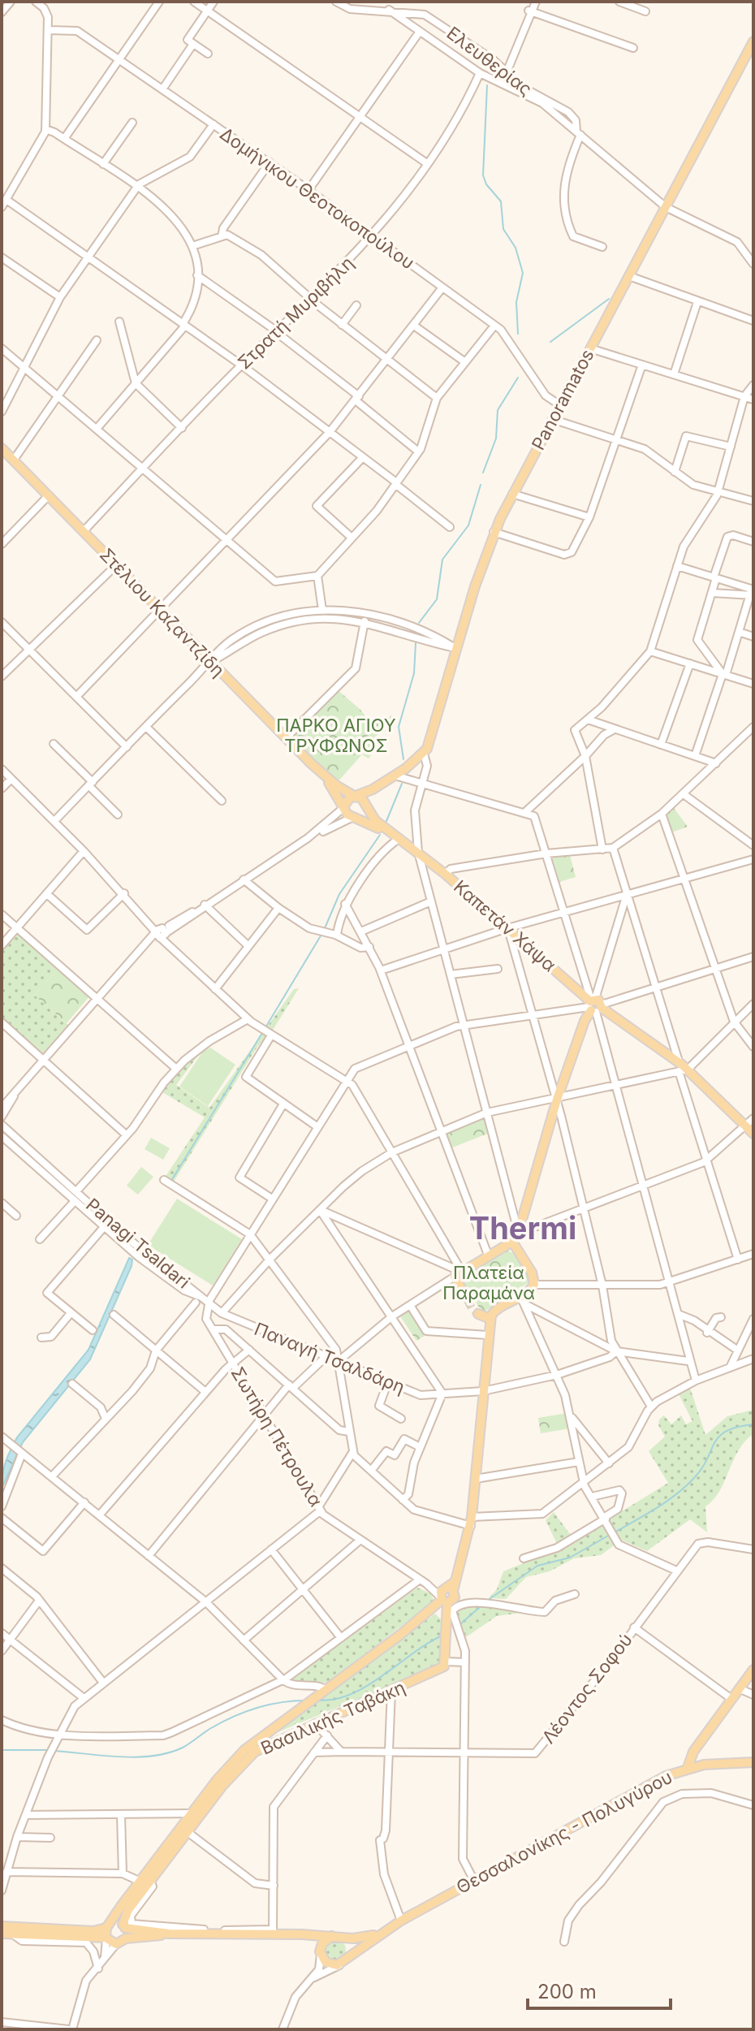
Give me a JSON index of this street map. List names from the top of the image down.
{
  "streets": {
    "main road": [
      "Panoramatos",
      "Στέλιου Καζαντζίδη",
      "Καπετάν Χάψα",
      "Βασιλικής Ταβάκη",
      "Θεσσαλονίκης - Πολυγύρου"
    ],
    "street": [
      "Ελευθερίας",
      "Δομήνικου Θεοτοκοπούλου",
      "Στρατή Μυριβήλη",
      "Panagi Tsaldari",
      "Παναγή Τσαλδάρη",
      "Σωτήρη Πέτρουλα",
      "Λέοντος Σοφού"
    ]
  },
  "crossings": [
    ["Ελευθερίας", "Στρατή Μυριβήλη"],
    ["Ελευθερίας", "Panoramatos"],
    ["Δομήνικου Θεοτοκοπούλου", "Στρατή Μυριβήλη"],
    ["Δομήνικου Θεοτοκοπούλου", "Panoramatos"],
    ["Στρατή Μυριβήλη", "Στέλιου Καζαντζίδη"],
    ["Panagi Tsaldari", "Παναγή Τσαλδάρη"],
    ["Panagi Tsaldari", "Σωτήρη Πέτρουλα"],
    ["Παναγή Τσαλδάρη", "Σωτήρη Πέτρουλα"],
    ["Σωτήρη Πέτρουλα", "Βασιλικής Ταβάκη"],
    ["Βασιλικής Ταβάκη", "Θεσσαλονίκης - Πολυγύρου"]
  ],
  "districts": ["Thermi"],
  "parks": ["ΠΑΡΚΟ ΑΓΙΟΥ ΤΡΥΦΩΝΟΣ", "Πλατεία Παραμάνα"],
  "scale_bar": "200 m"
}
